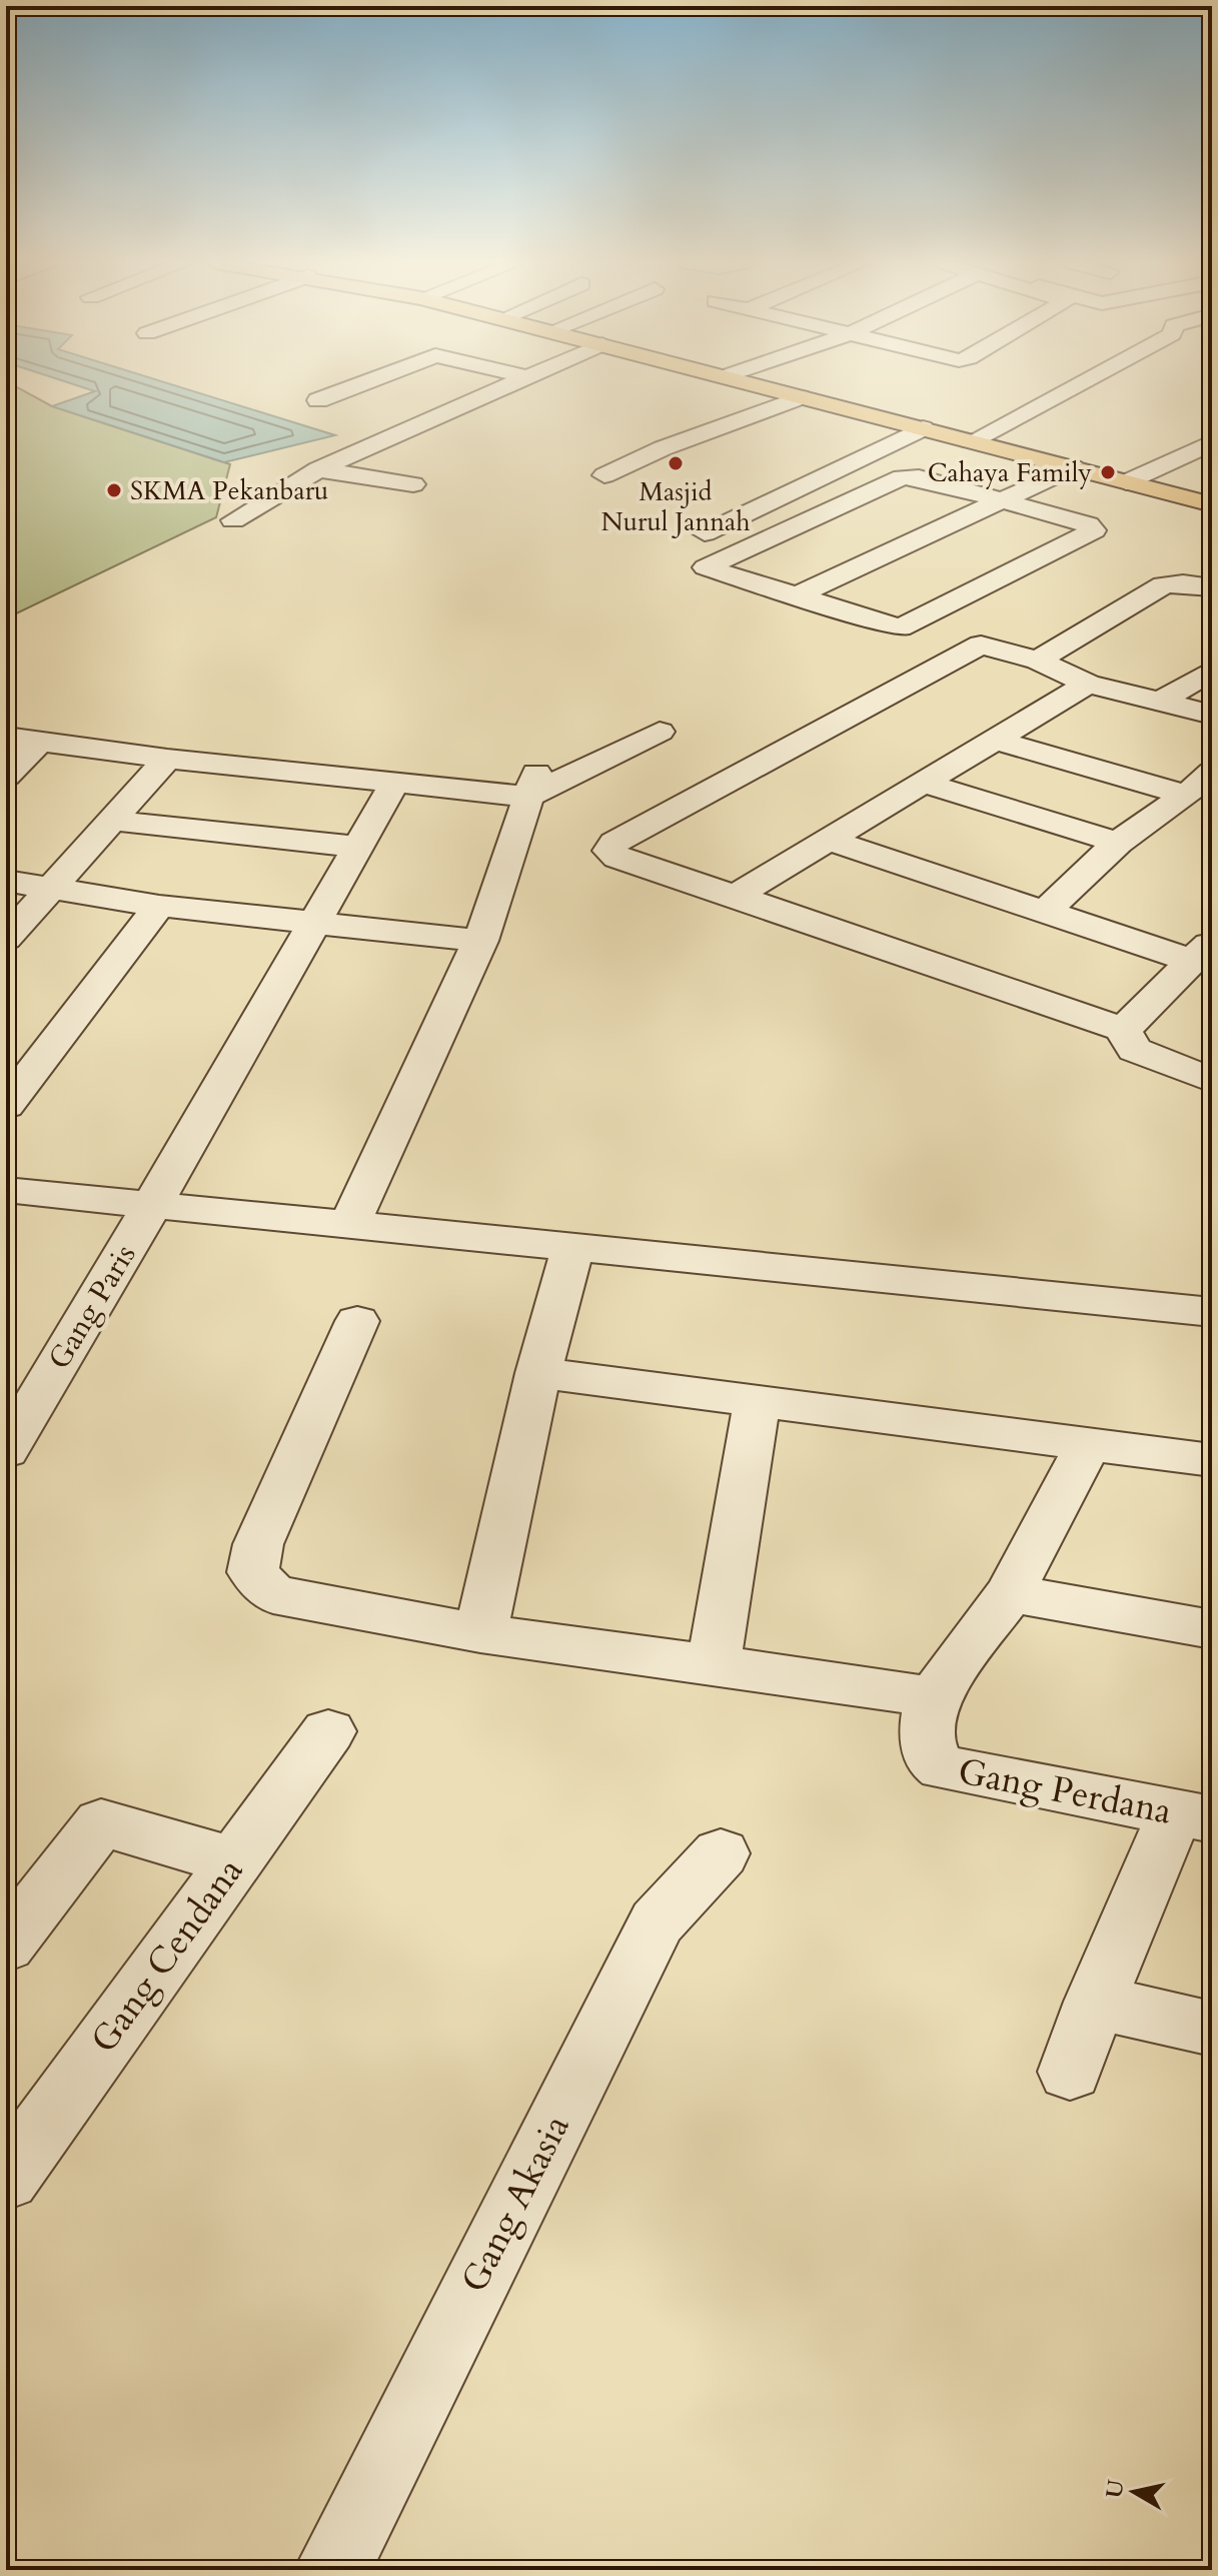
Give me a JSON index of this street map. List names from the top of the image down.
{
  "streets": {
    "street": [
      "Gang Paris",
      "Gang Perdana",
      "Gang Cendana",
      "Gang Akasia"
    ]
  },
  "places": ["Masjid Nurul Jannah", "Cahaya Family", "SKMA Pekanbaru"],
  "north": "left"
}
